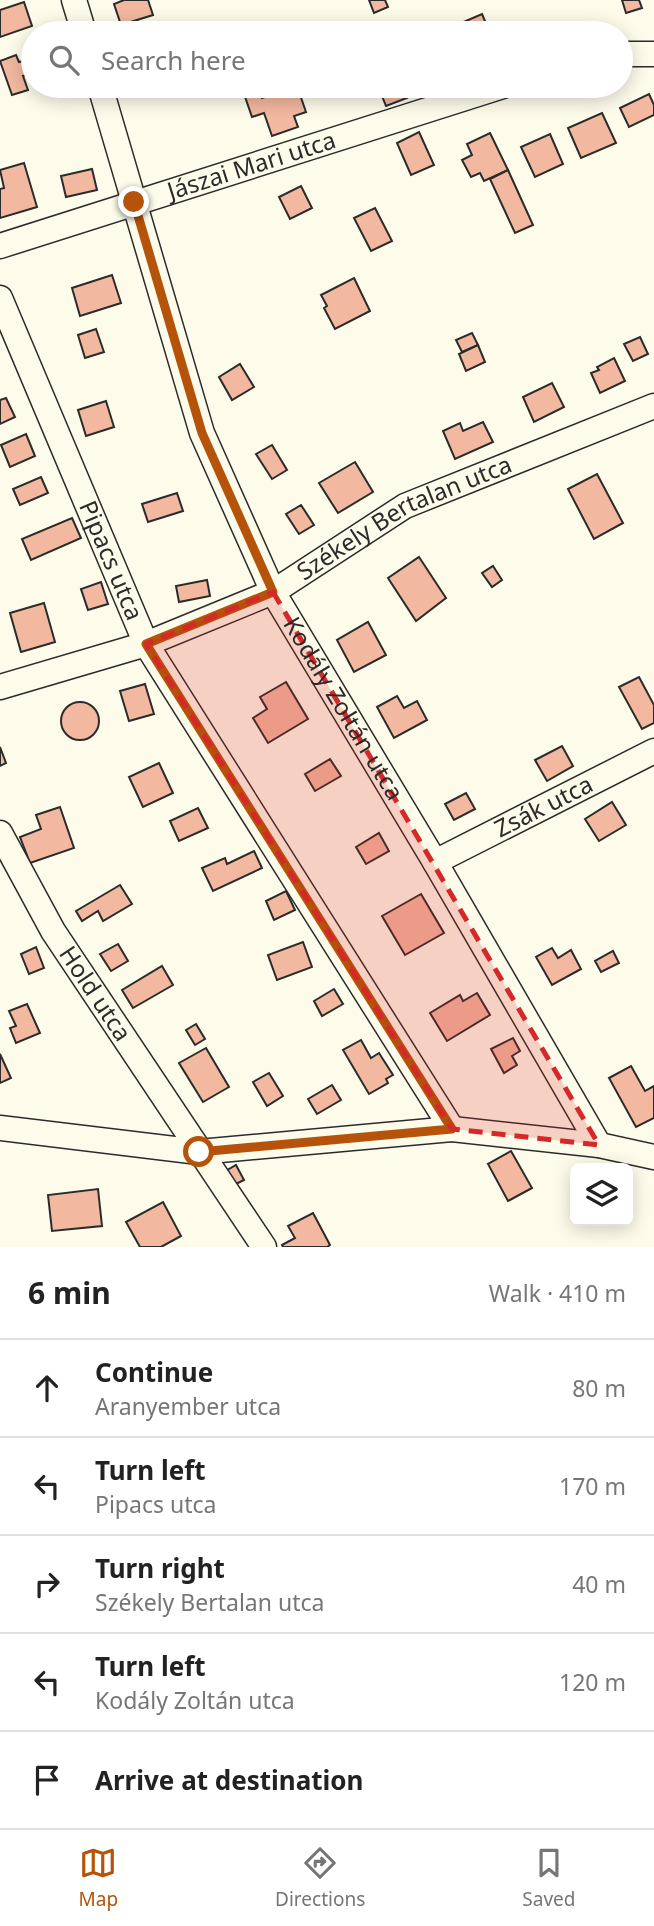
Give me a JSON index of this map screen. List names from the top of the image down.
{
  "streets": {
    "street": [
      "Jászai Mari utca",
      "Székely Bertalan utca",
      "Pipacs utca",
      "Kodály Zoltán utca",
      "Zsák utca",
      "Hold utca"
    ]
  },
  "crossings": [
    ["Jászai Mari utca", "Kodály Zoltán utca"],
    ["Székely Bertalan utca", "Pipacs utca"],
    ["Székely Bertalan utca", "Kodály Zoltán utca"],
    ["Kodály Zoltán utca", "Zsák utca"]
  ],
  "page": {
    "search": "Search here",
    "heading": ["6 min", "Walk · 410 m"],
    "list": [
      ["Continue", "Aranyember utca", "80 m"],
      ["Turn left", "Pipacs utca", "170 m"],
      ["Turn right", "Székely Bertalan utca", "40 m"],
      ["Turn left", "Kodály Zoltán utca", "120 m"],
      "Arrive at destination"
    ],
    "nav": ["Map", "Directions", "Saved"]
  }
}
